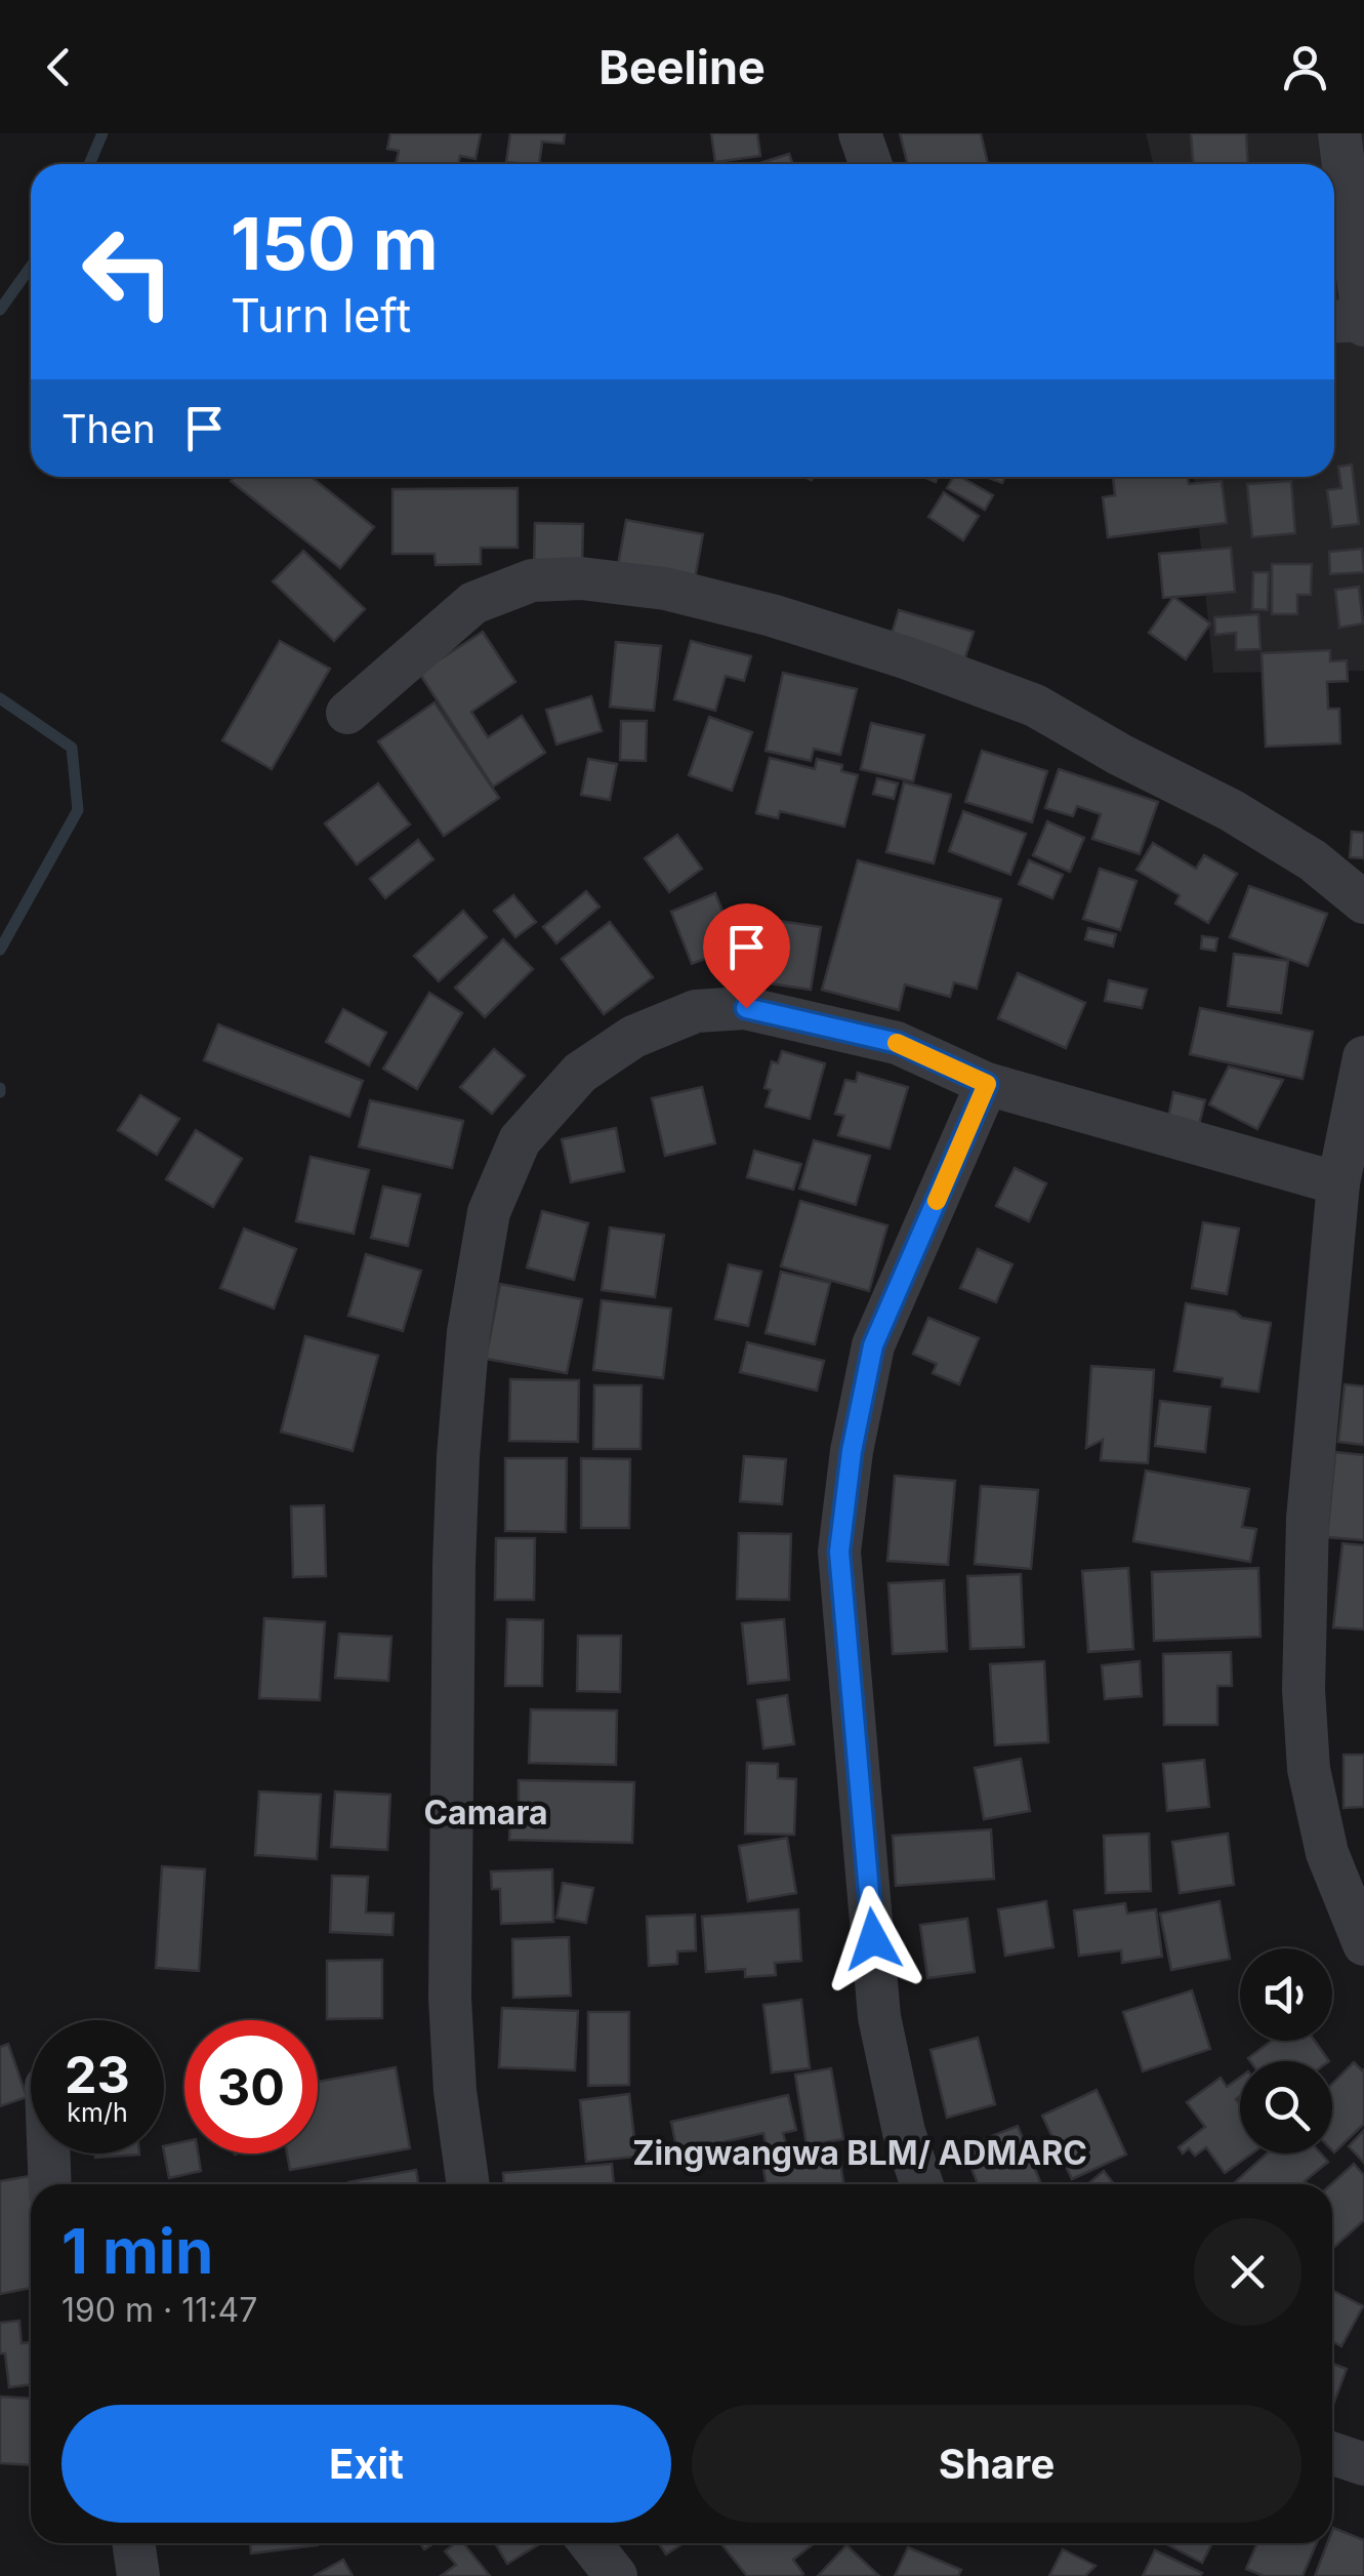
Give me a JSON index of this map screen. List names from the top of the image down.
{
  "districts": ["Camara", "Zingwangwa BLM/ ADMARC"],
  "page": {
    "header": "Beeline",
    "turn": ["150 m", "Turn left"],
    "then": "Then",
    "speed": "23 km/h",
    "limit": "30",
    "heading": ["1 min", "190 m · 11:47"],
    "buttons": ["Exit", "Share"]
  }
}
